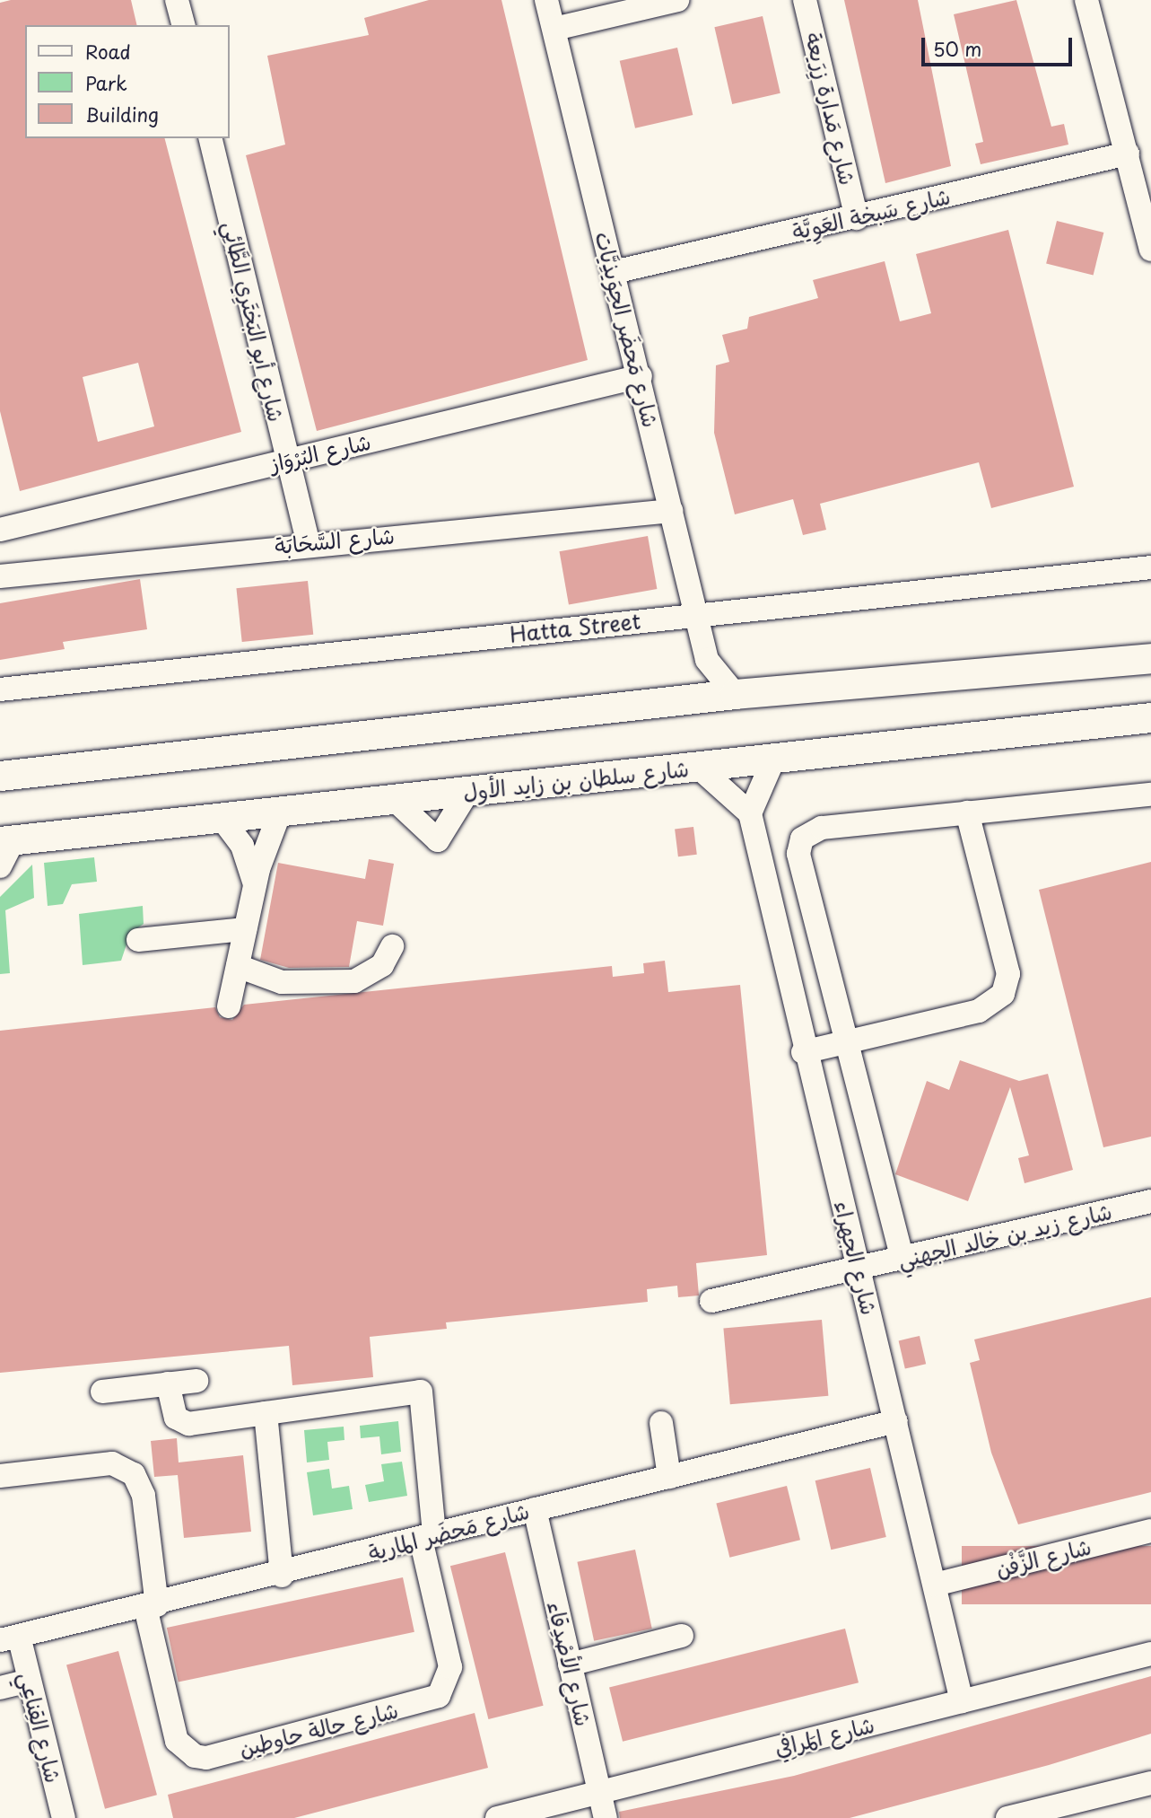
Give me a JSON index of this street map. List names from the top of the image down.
{
  "streets": {
    "main road": ["شارع سلطان بن زايد الأول"],
    "street": [
      "شارع مَدارة زِرَيعة",
      "شارع سَبخة العَوِيَّة",
      "شارع أبو البَختَرِي الطَّائِي",
      "شارع مَحضَر الحِوَيذِيَّات",
      "شارع البُرْوَاز",
      "شارع السَّحَابَة",
      "Hatta Street",
      "شارع زيد بن خالد الجهني",
      "شارع الجهراء",
      "شارع مَحضَر المارية",
      "شارع الزَّفْن",
      "شارع الأصْدِقاء",
      "شارع القِناعِي",
      "شارع حالة حاوطين",
      "شارع المَرافِي"
    ]
  },
  "crossings": [
    ["شارع مَدارة زِرَيعة", "شارع سَبخة العَوِيَّة"],
    ["شارع سَبخة العَوِيَّة", "شارع مَحضَر الحِوَيذِيَّات"],
    ["شارع أبو البَختَرِي الطَّائِي", "شارع البُرْوَاز"],
    ["شارع أبو البَختَرِي الطَّائِي", "شارع السَّحَابَة"],
    ["شارع مَحضَر الحِوَيذِيَّات", "شارع البُرْوَاز"],
    ["شارع مَحضَر الحِوَيذِيَّات", "شارع السَّحَابَة"],
    ["شارع مَحضَر الحِوَيذِيَّات", "Hatta Street"],
    ["شارع زيد بن خالد الجهني", "شارع الجهراء"],
    ["شارع الجهراء", "شارع مَحضَر المارية"],
    ["شارع الجهراء", "شارع الزَّفْن"],
    ["شارع الجهراء", "شارع المَرافِي"],
    ["شارع مَحضَر المارية", "شارع الأصْدِقاء"],
    ["شارع مَحضَر المارية", "شارع القِناعِي"],
    ["شارع مَحضَر المارية", "شارع حالة حاوطين"],
    ["شارع الأصْدِقاء", "شارع المَرافِي"]
  ],
  "legend": ["Road", "Park", "Building"],
  "scale_bar": "50 m"
}
